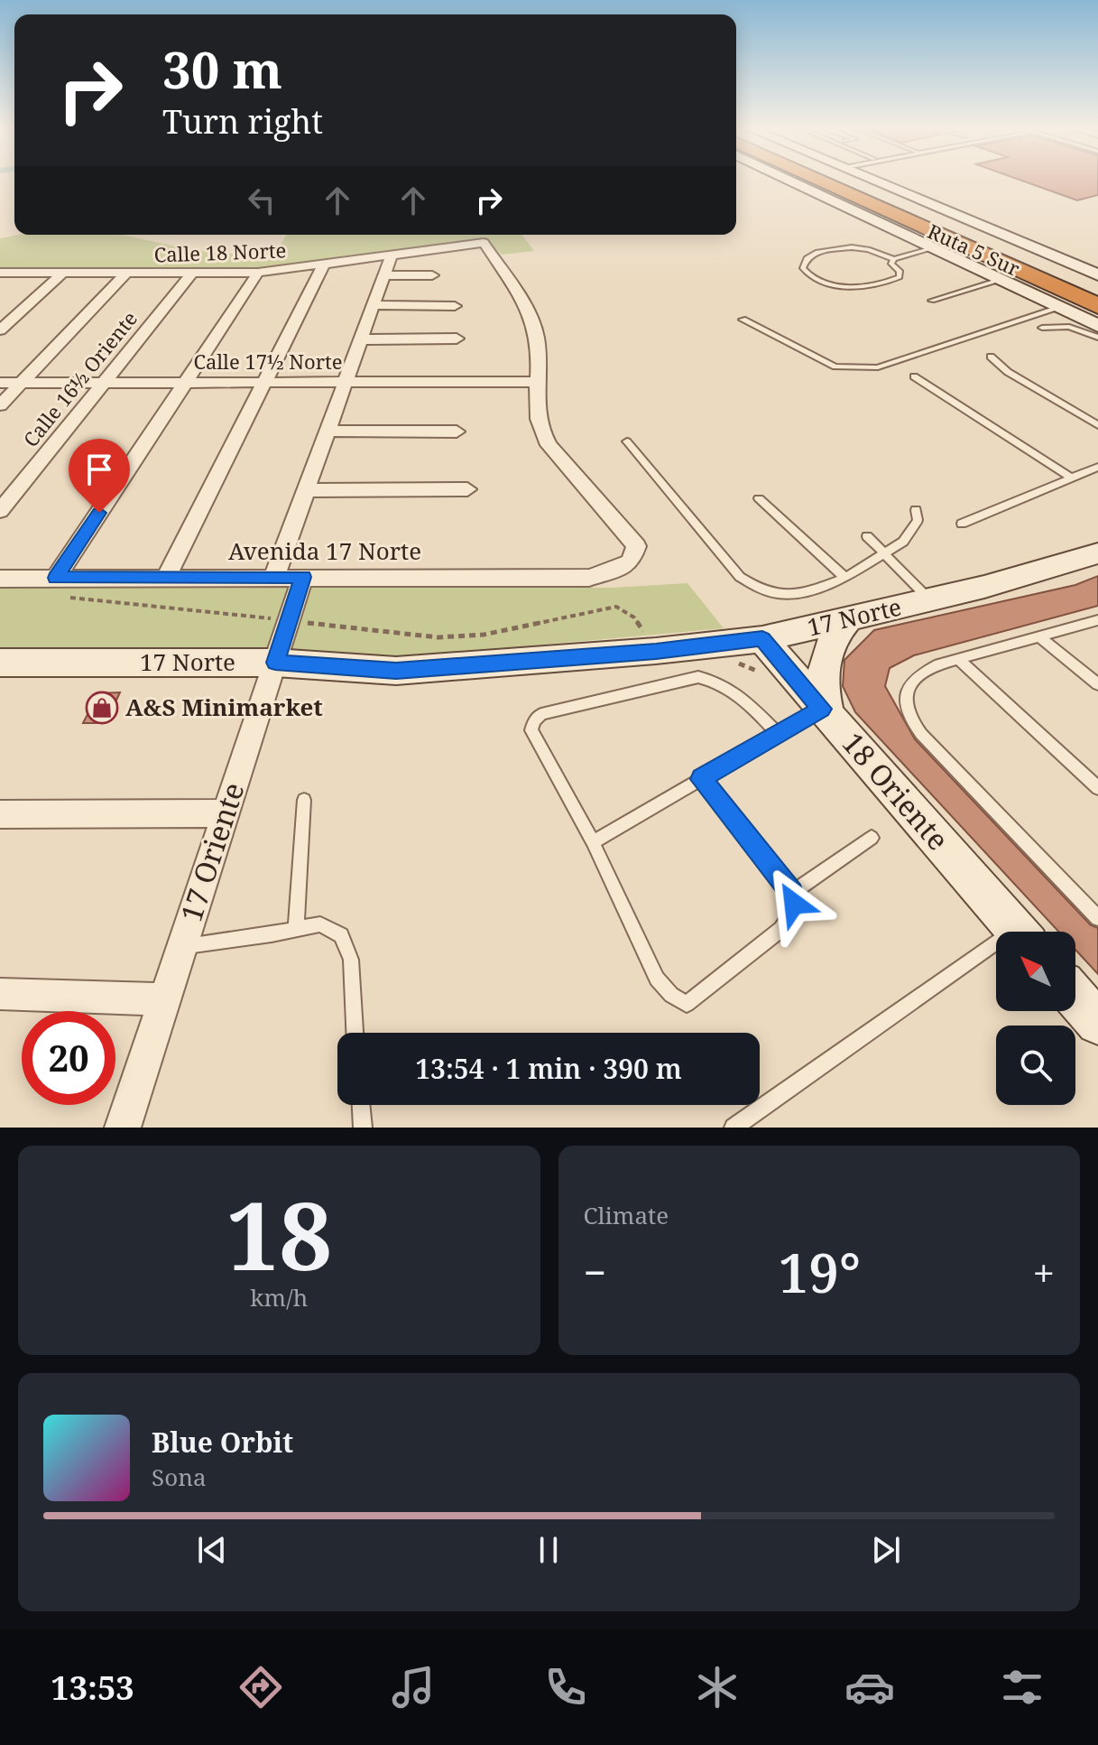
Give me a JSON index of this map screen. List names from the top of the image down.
{
  "streets": {
    "highway": ["Ruta 5 Sur"],
    "street": [
      "Calle 18 Norte",
      "Calle 17½ Norte",
      "Calle 16½ Oriente",
      "Avenida 17 Norte",
      "17 Norte",
      "18 Oriente",
      "17 Oriente"
    ]
  },
  "crossings": [
    ["Calle 18 Norte", "Calle 17½ Norte"],
    ["Calle 18 Norte", "Calle 16½ Oriente"],
    ["Calle 18 Norte", "Avenida 17 Norte"],
    ["Calle 17½ Norte", "Calle 16½ Oriente"],
    ["Calle 17½ Norte", "Avenida 17 Norte"],
    ["Avenida 17 Norte", "17 Oriente"],
    ["17 Norte", "18 Oriente"],
    ["17 Norte", "17 Oriente"]
  ],
  "places": {
    "shop": ["A&S Minimarket"]
  },
  "north": "top left",
  "page": {
    "turn": ["30 m", "Turn right"],
    "limit": "20",
    "trip": "13:54 · 1 min · 390 m",
    "tile": [
      ["18", "km/h"],
      "Climate"
    ],
    "heat": ["−", "19°", "+"],
    "song": ["Blue Orbit", "Sona"],
    "tabs": "13:53"
  }
}
